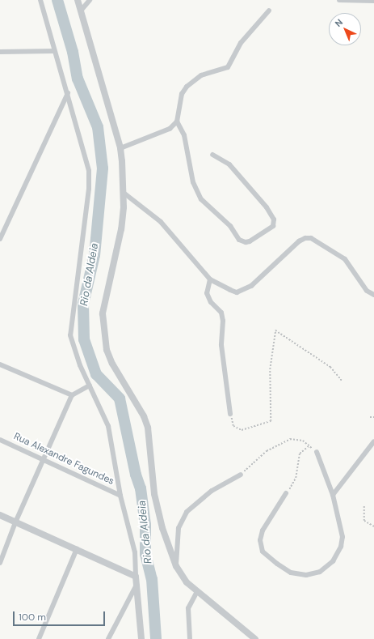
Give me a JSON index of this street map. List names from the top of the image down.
{
  "streets": {
    "street": ["Rua Alexandre Fagundes"]
  },
  "water": ["Rio da Aldeia"],
  "scale_bar": "100 m",
  "north": "top left"
}
